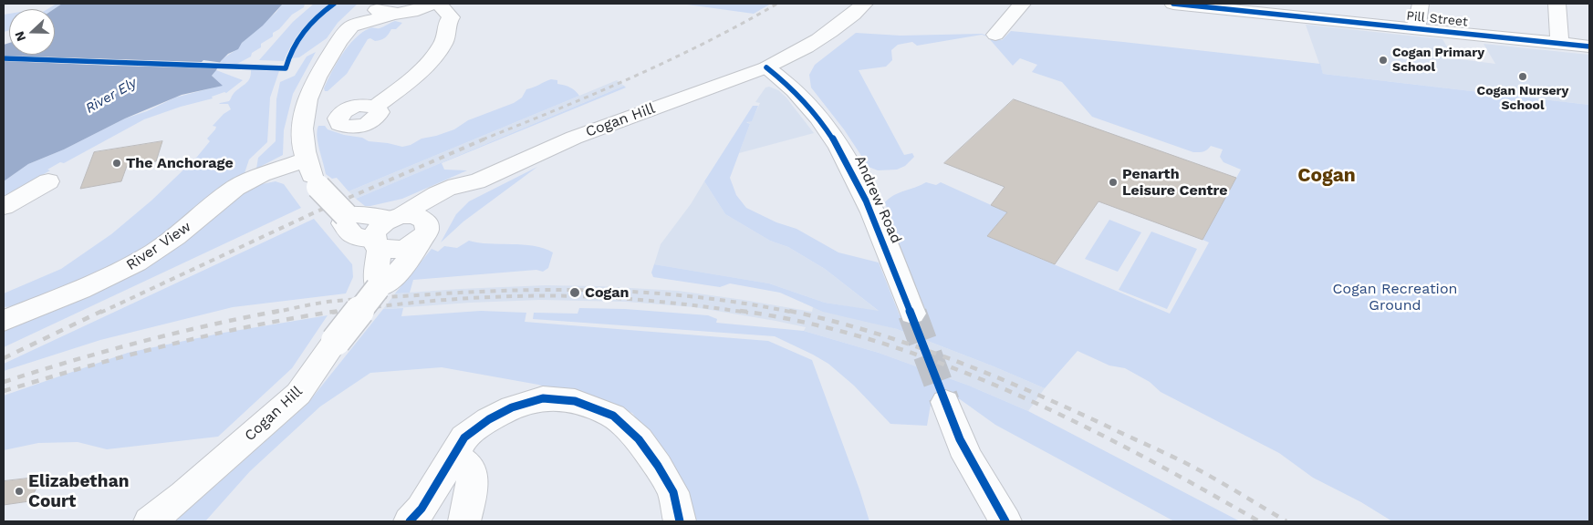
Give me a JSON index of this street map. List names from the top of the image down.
{
  "streets": {
    "street": [
      "Pill Street",
      "Cogan Hill",
      "Andrew Road",
      "River View"
    ]
  },
  "crossings": [
    ["Cogan Hill", "Andrew Road"]
  ],
  "districts": ["Cogan"],
  "water": ["River Ely"],
  "parks": ["Cogan Recreation Ground"],
  "places": [
    "Cogan Primary School",
    "Cogan Nursery School",
    "The Anchorage",
    "Penarth Leisure Centre",
    "Cogan",
    "Elizabethan Court"
  ],
  "north": "left"
}
